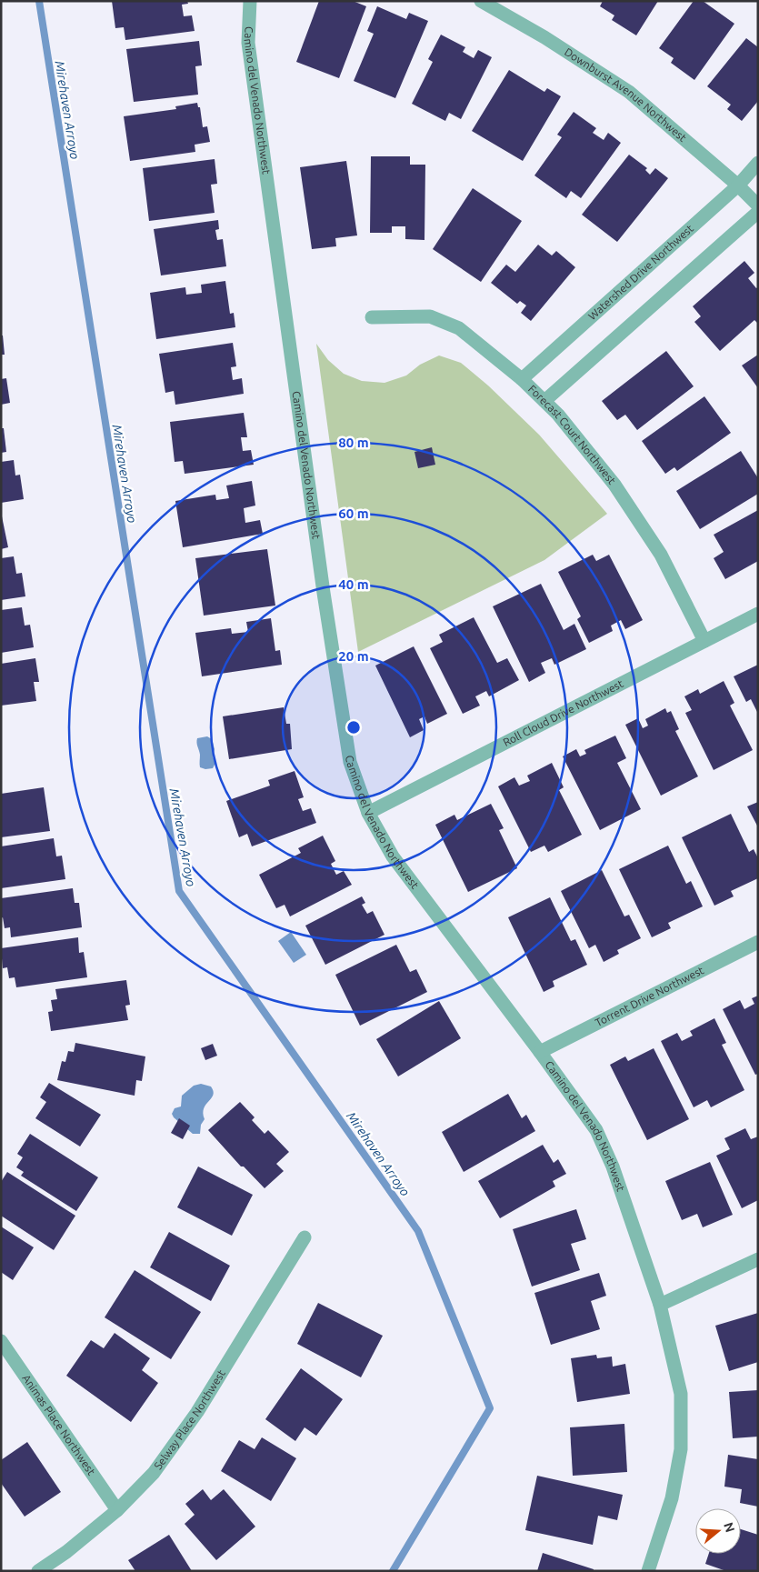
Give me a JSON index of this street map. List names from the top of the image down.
{
  "streets": {
    "street": [
      "Downburst Avenue Northwest",
      "Camino del Venado Northwest",
      "Watershed Drive Northwest",
      "Forecast Court Northwest",
      "Roll Cloud Drive Northwest",
      "Torrent Drive Northwest",
      "Selway Place Northwest",
      "Animas Place Northwest"
    ]
  },
  "crossings": [
    ["Downburst Avenue Northwest", "Watershed Drive Northwest"],
    ["Camino del Venado Northwest", "Roll Cloud Drive Northwest"],
    ["Camino del Venado Northwest", "Torrent Drive Northwest"],
    ["Watershed Drive Northwest", "Forecast Court Northwest"],
    ["Forecast Court Northwest", "Roll Cloud Drive Northwest"],
    ["Selway Place Northwest", "Animas Place Northwest"]
  ],
  "water": ["Mirehaven Arroyo"],
  "north": "right",
  "rings": [
    "80 m",
    "60 m",
    "40 m",
    "20 m"
  ]
}
